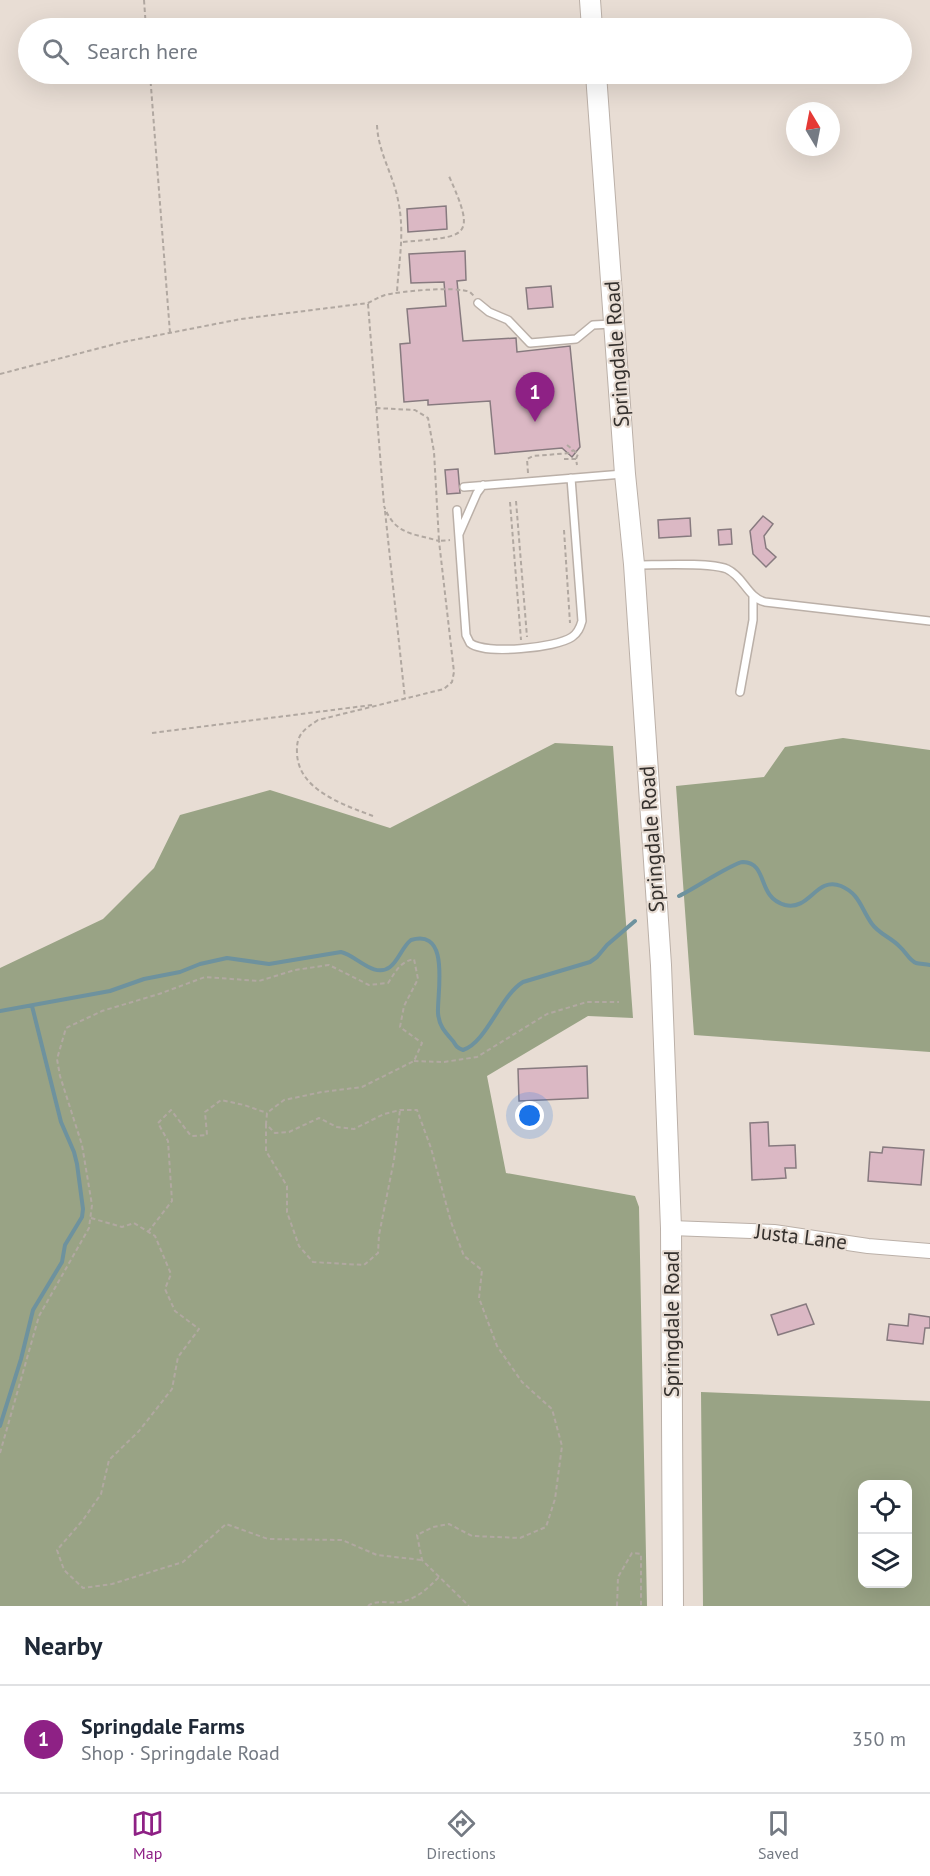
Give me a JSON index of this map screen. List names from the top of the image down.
{
  "streets": {
    "main road": ["Springdale Road"],
    "street": ["Justa Lane"]
  },
  "crossings": [
    ["Springdale Road", "Justa Lane"]
  ],
  "north": "top",
  "page": {
    "search": "Search here",
    "pins": "1",
    "heading": "Nearby",
    "list": [
      {
        "mark": "1",
        "name": "Springdale Farms",
        "note": "Shop · Springdale Road",
        "value": "350 m"
      }
    ],
    "nav": ["Map", "Directions", "Saved"]
  }
}
